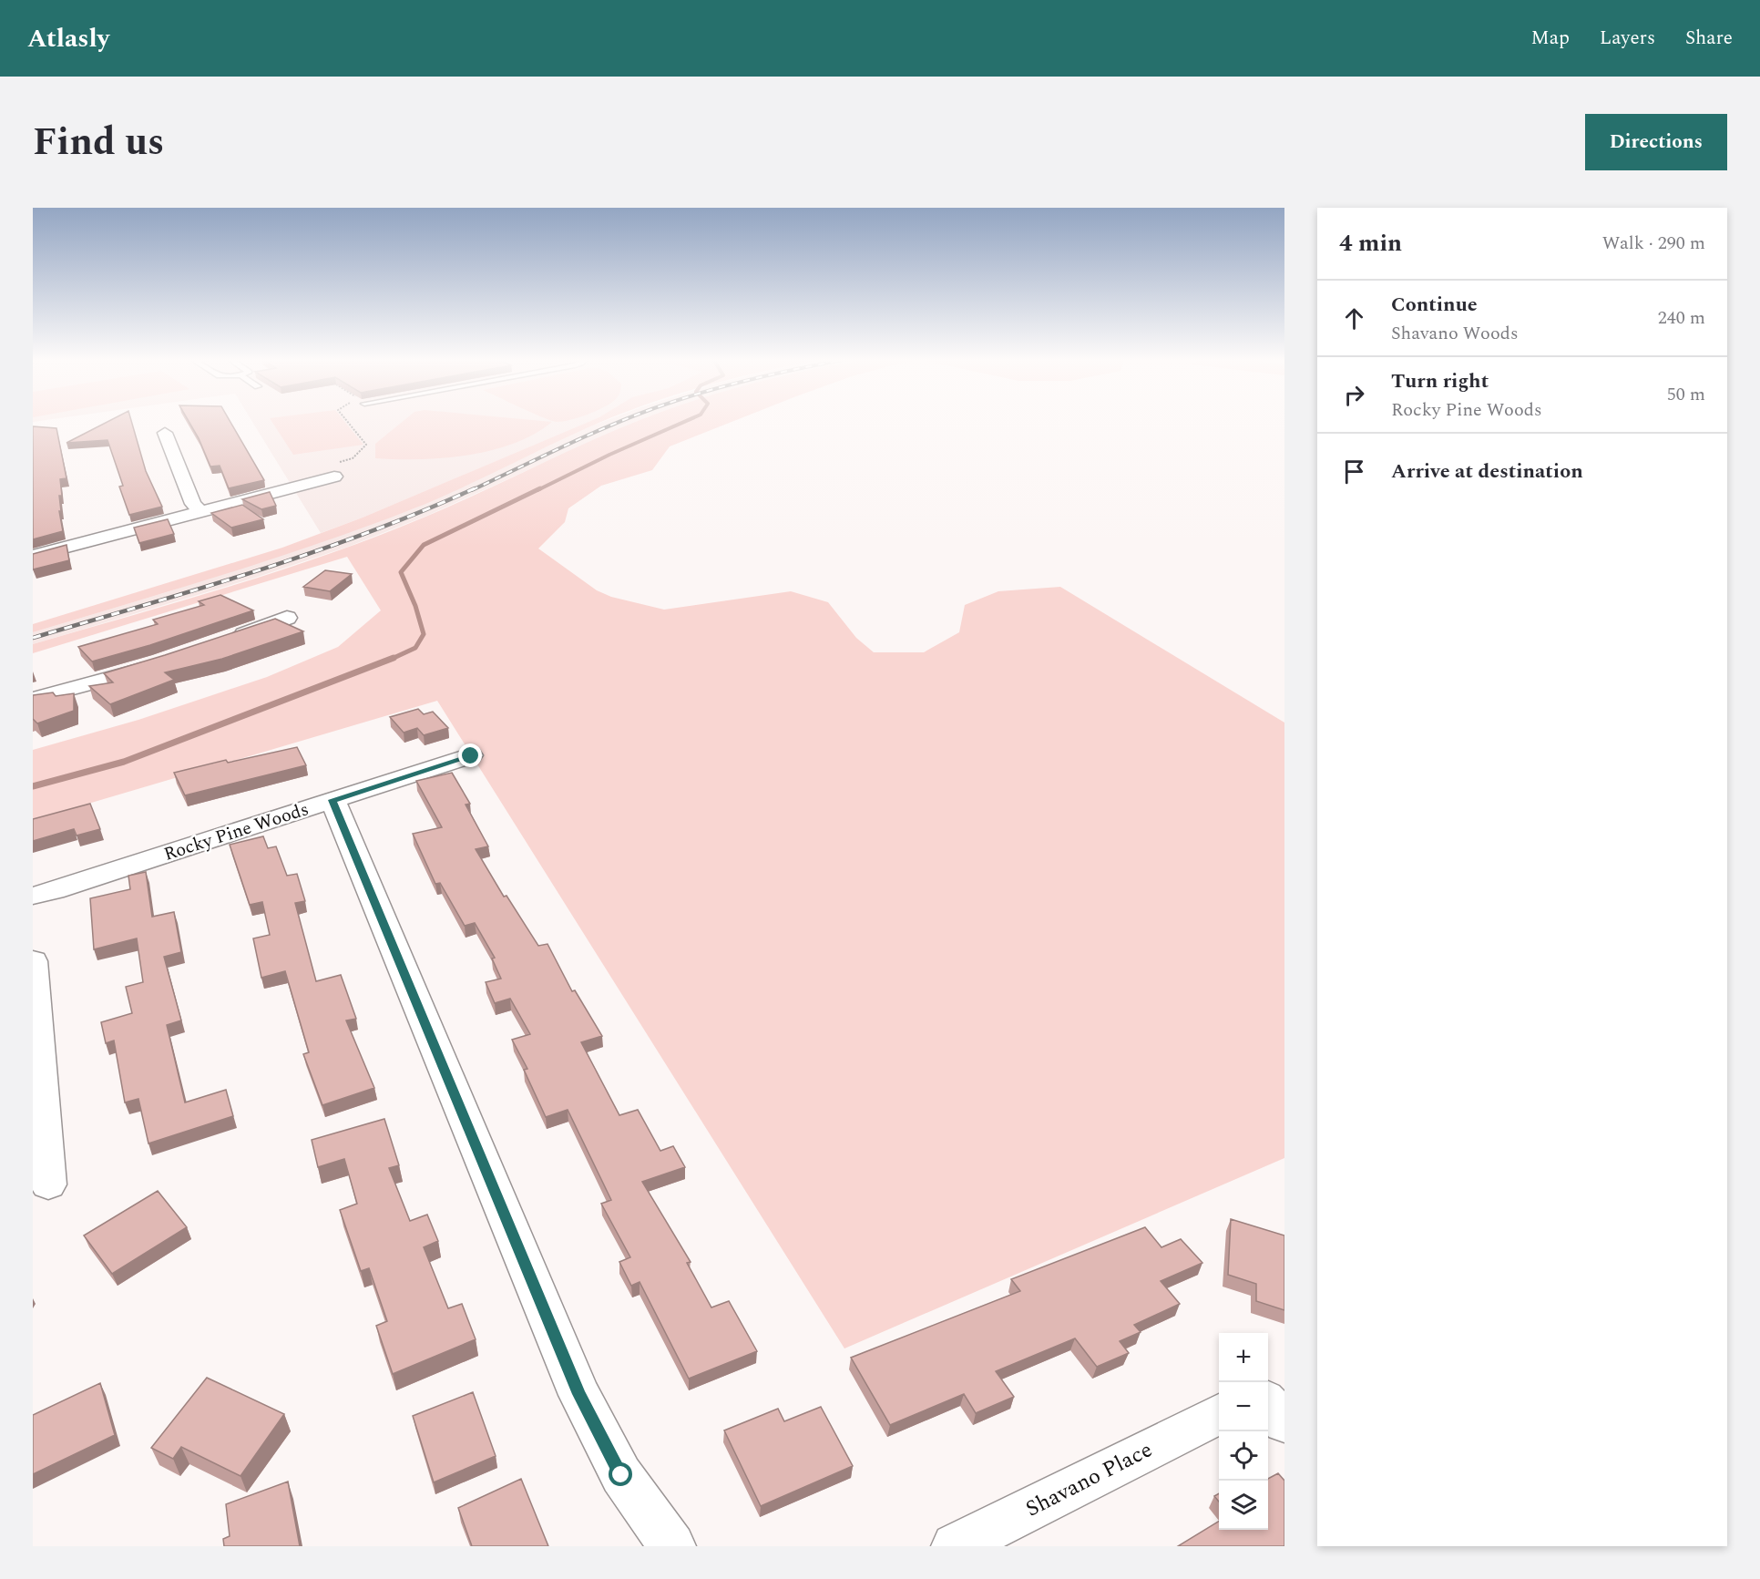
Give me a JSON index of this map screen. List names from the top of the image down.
{
  "streets": {
    "street": ["Rocky Pine Woods", "Shavano Place"]
  },
  "page": {
    "header": "Atlasly",
    "nav": ["Map", "Layers", "Share"],
    "title": "Find us",
    "buttons": "Directions",
    "heading": ["4 min", "Walk · 290 m"],
    "list": [
      ["Continue", "Shavano Woods", "240 m"],
      ["Turn right", "Rocky Pine Woods", "50 m"],
      "Arrive at destination"
    ],
    "map_buttons": ["+", "−"]
  }
}
